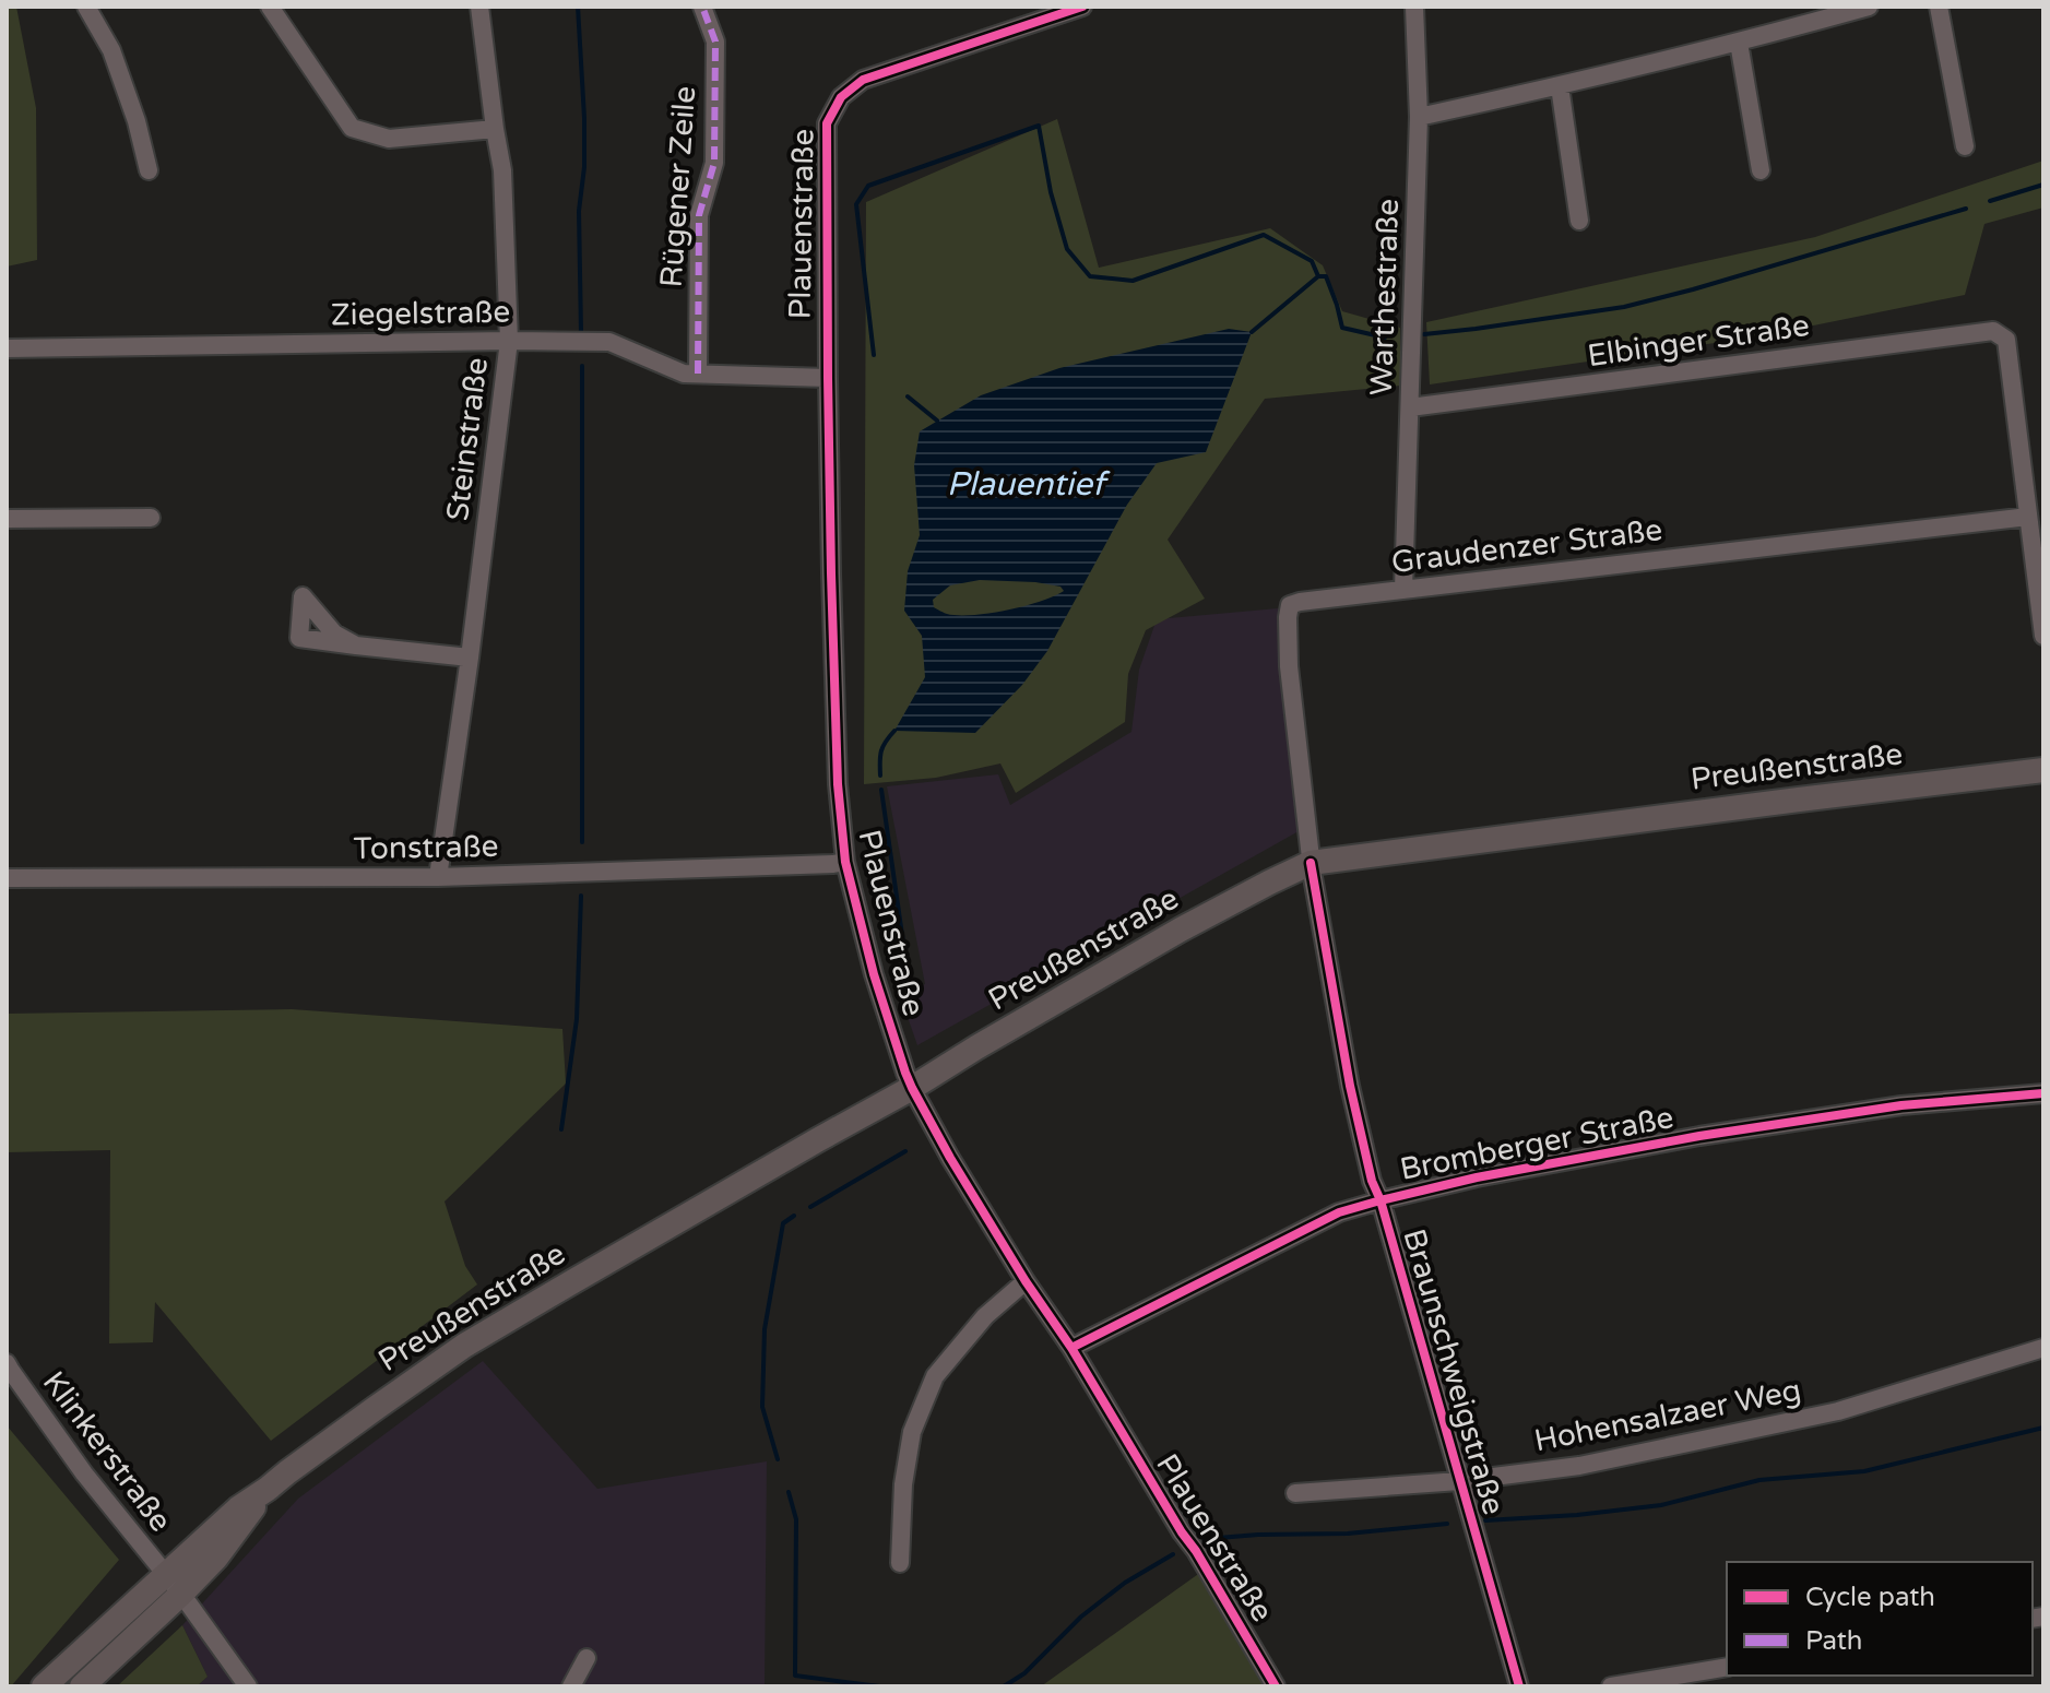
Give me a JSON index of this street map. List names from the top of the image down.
{
  "streets": {
    "main road": ["Preußenstraße"],
    "street": [
      "Rügener Zeile",
      "Plauenstraße",
      "Warthestraße",
      "Ziegelstraße",
      "Elbinger Straße",
      "Steinstraße",
      "Graudenzer Straße",
      "Tonstraße",
      "Bromberger Straße",
      "Braunschweigstraße",
      "Hohensalzaer Weg",
      "Klinkerstraße"
    ]
  },
  "crossings": [
    ["Rügener Zeile", "Ziegelstraße"],
    ["Plauenstraße", "Ziegelstraße"],
    ["Plauenstraße", "Preußenstraße"],
    ["Plauenstraße", "Tonstraße"],
    ["Plauenstraße", "Bromberger Straße"],
    ["Warthestraße", "Elbinger Straße"],
    ["Warthestraße", "Graudenzer Straße"],
    ["Ziegelstraße", "Steinstraße"],
    ["Elbinger Straße", "Graudenzer Straße"],
    ["Steinstraße", "Tonstraße"],
    ["Graudenzer Straße", "Preußenstraße"],
    ["Graudenzer Straße", "Braunschweigstraße"],
    ["Preußenstraße", "Braunschweigstraße"],
    ["Preußenstraße", "Klinkerstraße"],
    ["Bromberger Straße", "Braunschweigstraße"],
    ["Braunschweigstraße", "Hohensalzaer Weg"]
  ],
  "water": ["Plauentief"],
  "legend": ["Cycle path", "Path"]
}
